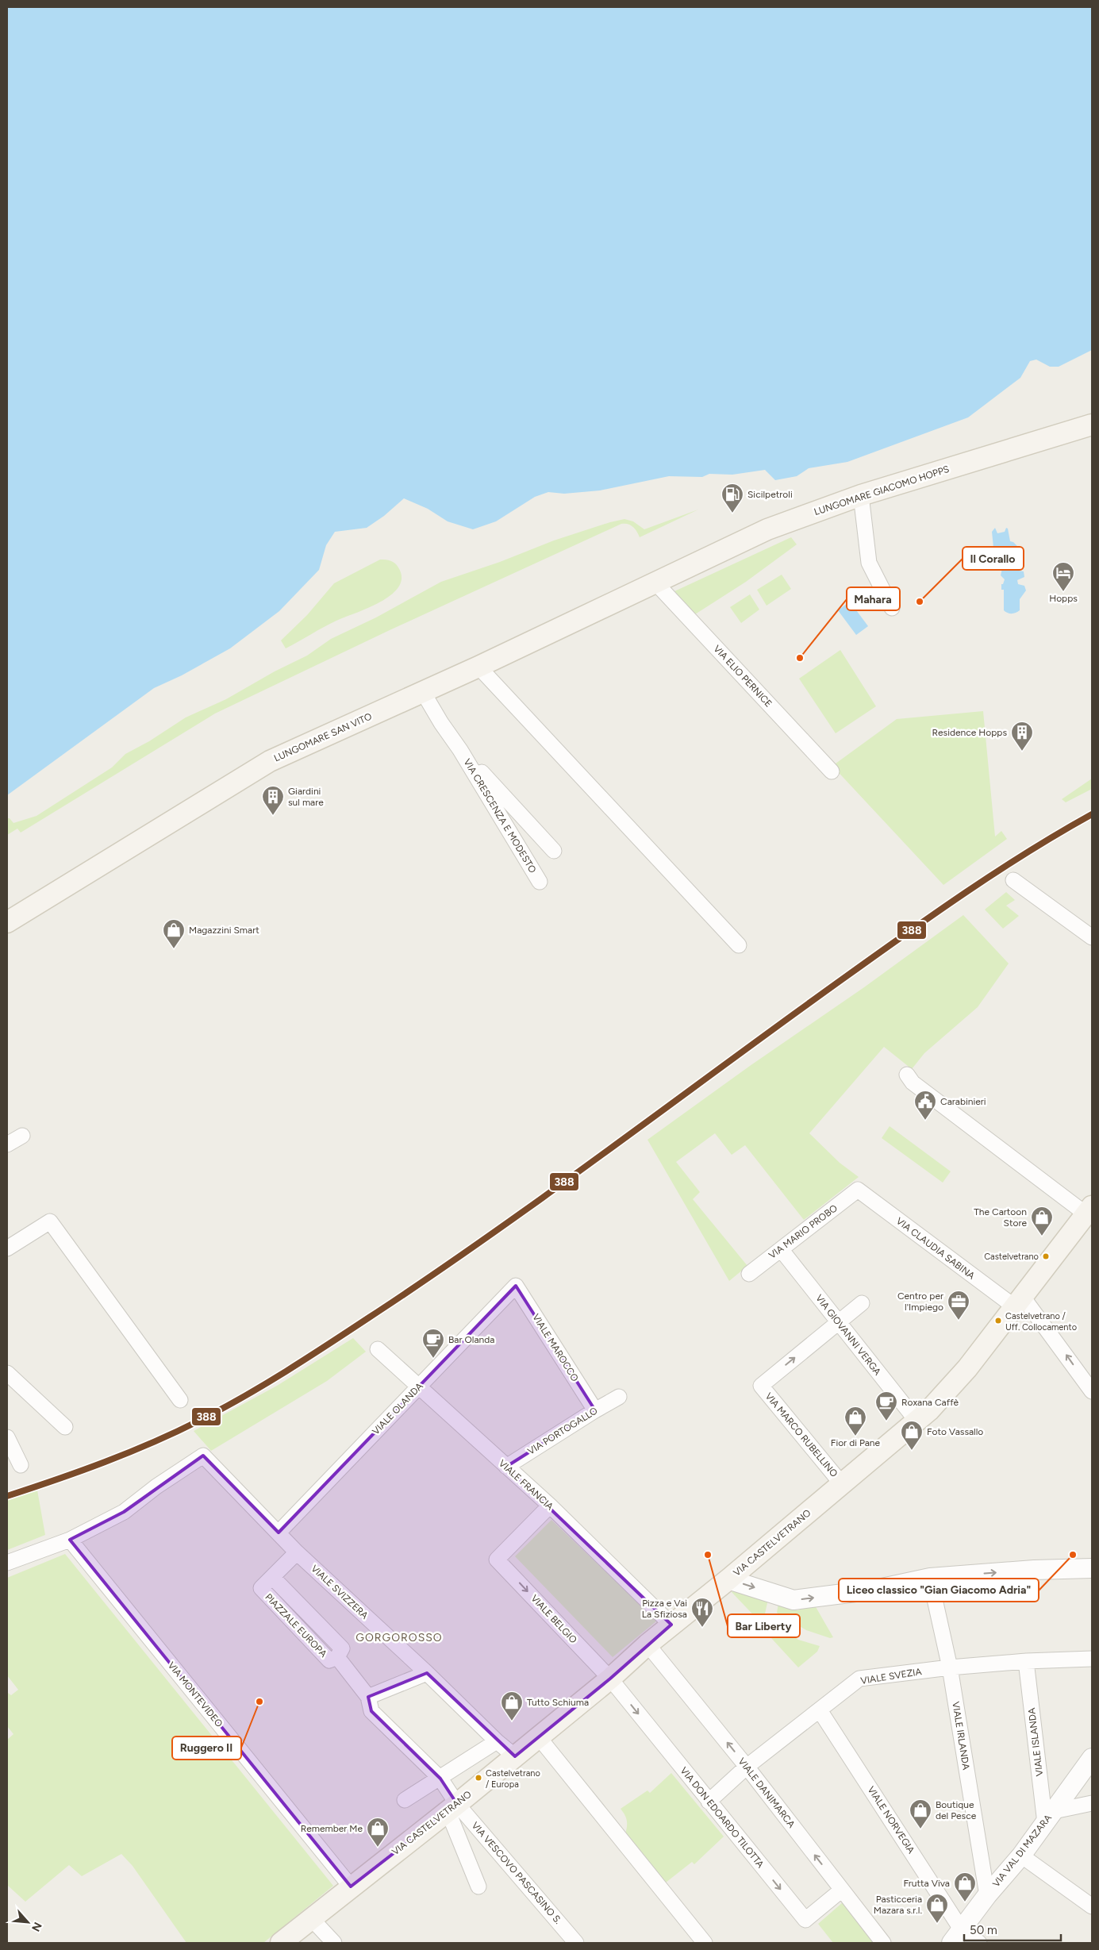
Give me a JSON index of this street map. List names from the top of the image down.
{
  "streets": {
    "main road": ["LUNGOMARE GIACOMO HOPPS", "LUNGOMARE SAN VITO", "VIA CASTELVETRANO"],
    "street": [
      "VIA ELIO PERNICE",
      "VIA CRESCENZA E MODESTO",
      "VIA MARIO PROBO",
      "VIA CLAUDIA SABINA",
      "VIA GIOVANNI VERGA",
      "VIALE MAROCCO",
      "VIALE OLANDA",
      "VIA PORTOGALLO",
      "VIA MARCO RUBELLINO",
      "VIALE FRANCIA",
      "VIALE SVIZZERA",
      "VIALE BELGIO",
      "PIAZZALE EUROPA",
      "VIALE SVEZIA",
      "VIA MONTEVIDEO",
      "VIALE IRLANDA",
      "VIALE ISLANDA",
      "VIALE DANIMARCA",
      "VIA DON EDOARDO TILOTTA",
      "VIALE NORVEGIA",
      "VIA VAL DI MAZARA",
      "VIA VESCOVO PASCASINO S."
    ]
  },
  "crossings": [
    ["LUNGOMARE GIACOMO HOPPS", "VIA ELIO PERNICE"],
    ["LUNGOMARE GIACOMO HOPPS", "LUNGOMARE SAN VITO"],
    ["VIA ELIO PERNICE", "LUNGOMARE SAN VITO"],
    ["LUNGOMARE SAN VITO", "VIA CRESCENZA E MODESTO"],
    ["VIA MARIO PROBO", "VIA CLAUDIA SABINA"],
    ["VIA MARIO PROBO", "VIA GIOVANNI VERGA"],
    ["VIA CLAUDIA SABINA", "VIA CASTELVETRANO"],
    ["VIA GIOVANNI VERGA", "VIA MARCO RUBELLINO"],
    ["VIA GIOVANNI VERGA", "VIA CASTELVETRANO"],
    ["VIALE MAROCCO", "VIALE OLANDA"],
    ["VIALE MAROCCO", "VIA PORTOGALLO"],
    ["VIALE OLANDA", "VIALE FRANCIA"],
    ["VIALE OLANDA", "VIALE SVIZZERA"],
    ["VIA PORTOGALLO", "VIALE FRANCIA"],
    ["VIA MARCO RUBELLINO", "VIA CASTELVETRANO"],
    ["VIALE FRANCIA", "VIA CASTELVETRANO"],
    ["VIALE FRANCIA", "VIALE BELGIO"],
    ["VIA CASTELVETRANO", "VIALE SVIZZERA"],
    ["VIA CASTELVETRANO", "VIALE BELGIO"],
    ["VIA CASTELVETRANO", "VIA MONTEVIDEO"],
    ["VIA CASTELVETRANO", "VIALE DANIMARCA"],
    ["VIA CASTELVETRANO", "VIA DON EDOARDO TILOTTA"],
    ["VIA CASTELVETRANO", "VIA VESCOVO PASCASINO S."],
    ["VIALE SVIZZERA", "PIAZZALE EUROPA"],
    ["VIALE SVIZZERA", "VIA MONTEVIDEO"],
    ["VIALE BELGIO", "VIA DON EDOARDO TILOTTA"],
    ["VIALE SVEZIA", "VIALE IRLANDA"],
    ["VIALE SVEZIA", "VIALE ISLANDA"],
    ["VIALE SVEZIA", "VIALE DANIMARCA"],
    ["VIALE SVEZIA", "VIA DON EDOARDO TILOTTA"],
    ["VIALE SVEZIA", "VIALE NORVEGIA"],
    ["VIALE IRLANDA", "VIA VAL DI MAZARA"],
    ["VIALE ISLANDA", "VIA VAL DI MAZARA"],
    ["VIALE DANIMARCA", "VIA DON EDOARDO TILOTTA"],
    ["VIALE NORVEGIA", "VIA VAL DI MAZARA"]
  ],
  "one_way": ["VIA CLAUDIA SABINA", "VIALE DANIMARCA"],
  "districts": ["GORGOROSSO"],
  "places": {
    "fuel station": ["Sicilpetroli"],
    "hotel": ["Hopps"],
    "other": [
      "Il Corallo",
      "Mahara",
      "Castelvetrano",
      "Castelvetrano / Uff. Collocamento",
      "Bar Liberty",
      "Liceo classico \"Gian Giacomo Adria\"",
      "Ruggero II",
      "Castelvetrano / Europa"
    ],
    "building": ["Residence Hopps", "Giardini sul mare"],
    "shop": [
      "Magazzini Smart",
      "The Cartoon Store",
      "Fior di Pane",
      "Foto Vassallo",
      "Tutto Schiuma",
      "Boutique del Pesce",
      "Remember Me",
      "Frutta Viva",
      "Pasticceria Mazara s.r.l."
    ],
    "public building": ["Carabinieri"],
    "office": ["Centro per l'Impiego"],
    "cafe": ["Bar Olanda", "Roxana Caffè"],
    "restaurant": ["Pizza e Vai La Sfiziosa"]
  },
  "lines": ["transit line 388"],
  "scale_bar": "50 m",
  "north": "bottom right"
}
